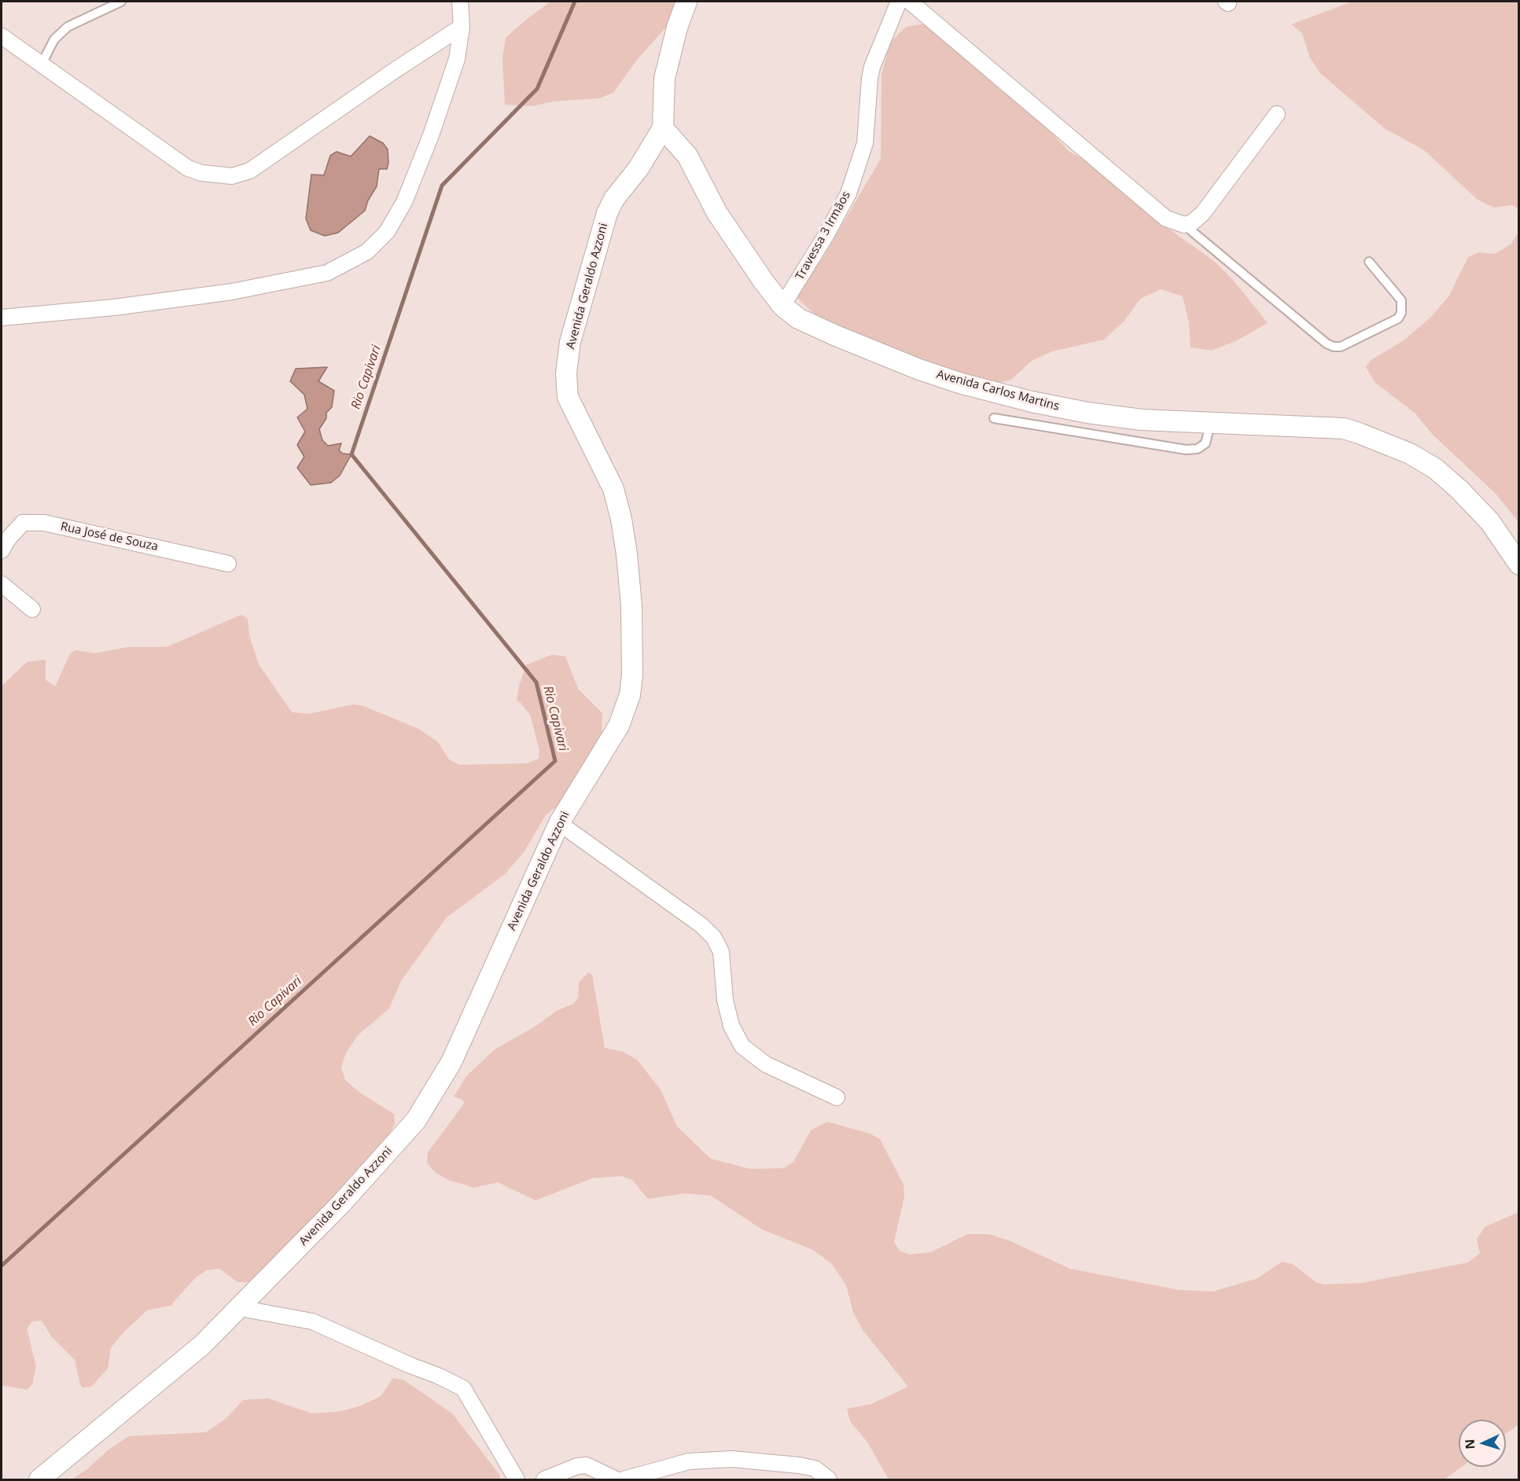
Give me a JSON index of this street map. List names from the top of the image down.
{
  "streets": {
    "street": [
      "Travessa 3 Irmãos",
      "Avenida Geraldo Azzoni",
      "Avenida Carlos Martins",
      "Rua José de Souza"
    ]
  },
  "crossings": [
    ["Travessa 3 Irmãos", "Avenida Carlos Martins"],
    ["Avenida Geraldo Azzoni", "Avenida Carlos Martins"]
  ],
  "water": ["Rio Capivari"],
  "north": "left"
}
